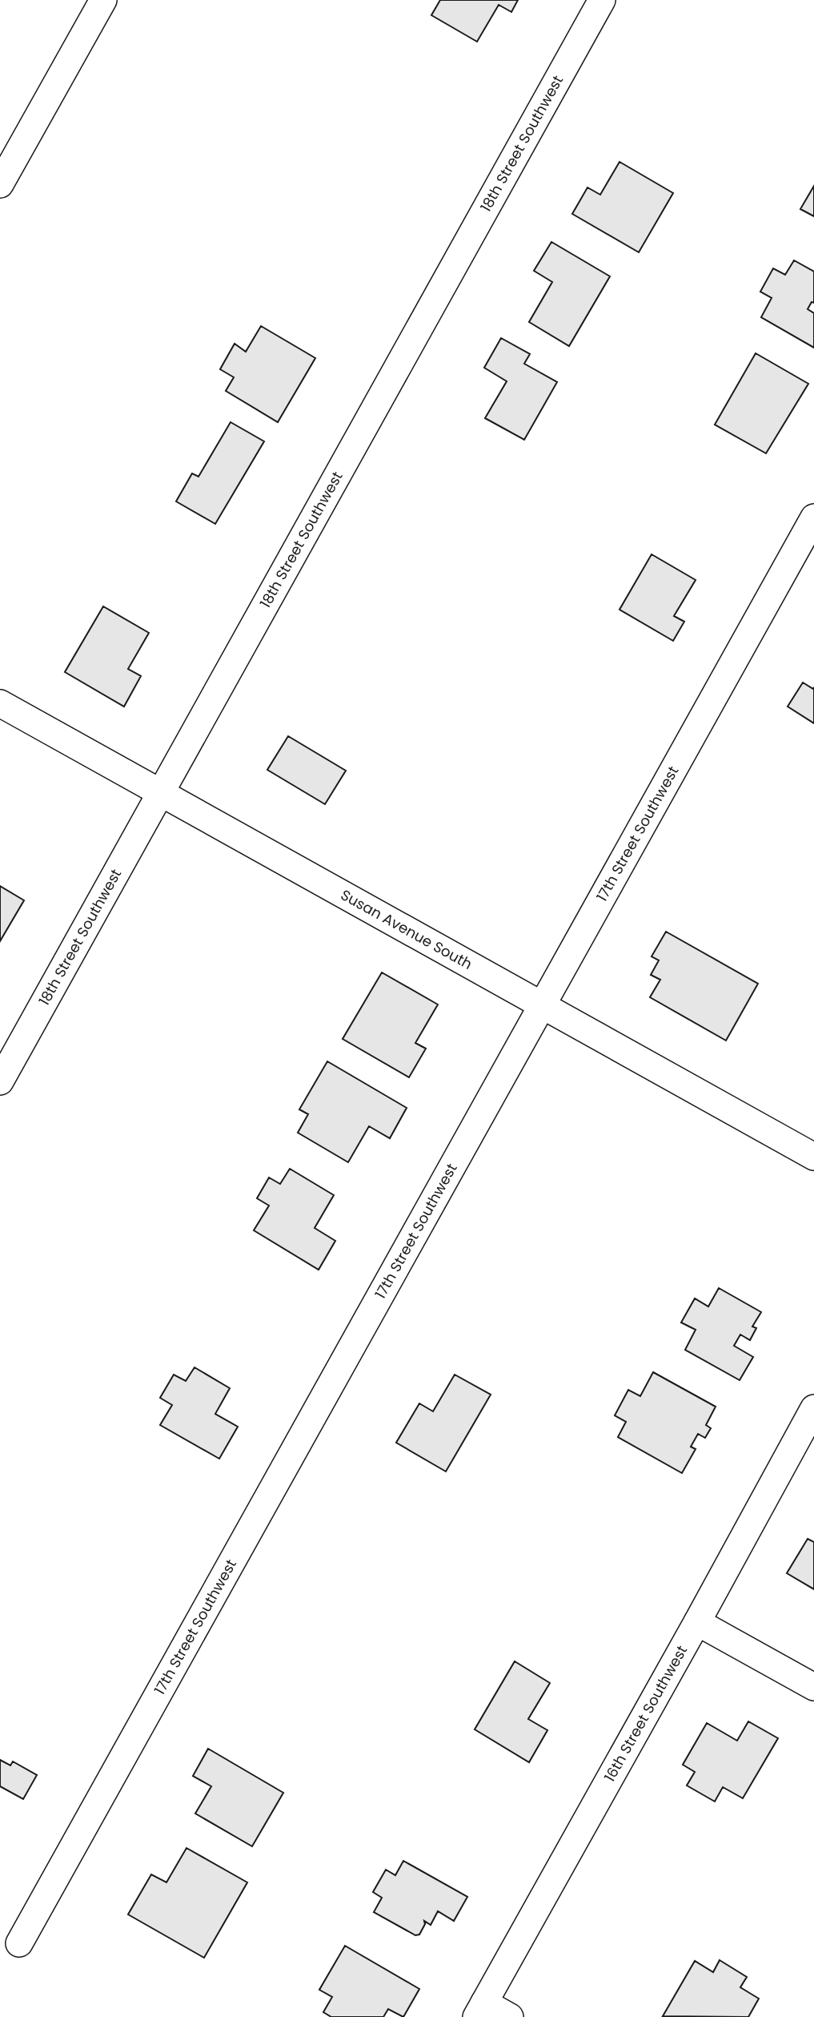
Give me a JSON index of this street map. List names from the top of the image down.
{
  "streets": {
    "street": [
      "18th Street Southwest",
      "17th Street Southwest",
      "Susan Avenue South",
      "16th Street Southwest"
    ]
  },
  "crossings": [
    ["18th Street Southwest", "Susan Avenue South"],
    ["17th Street Southwest", "Susan Avenue South"]
  ]
}
